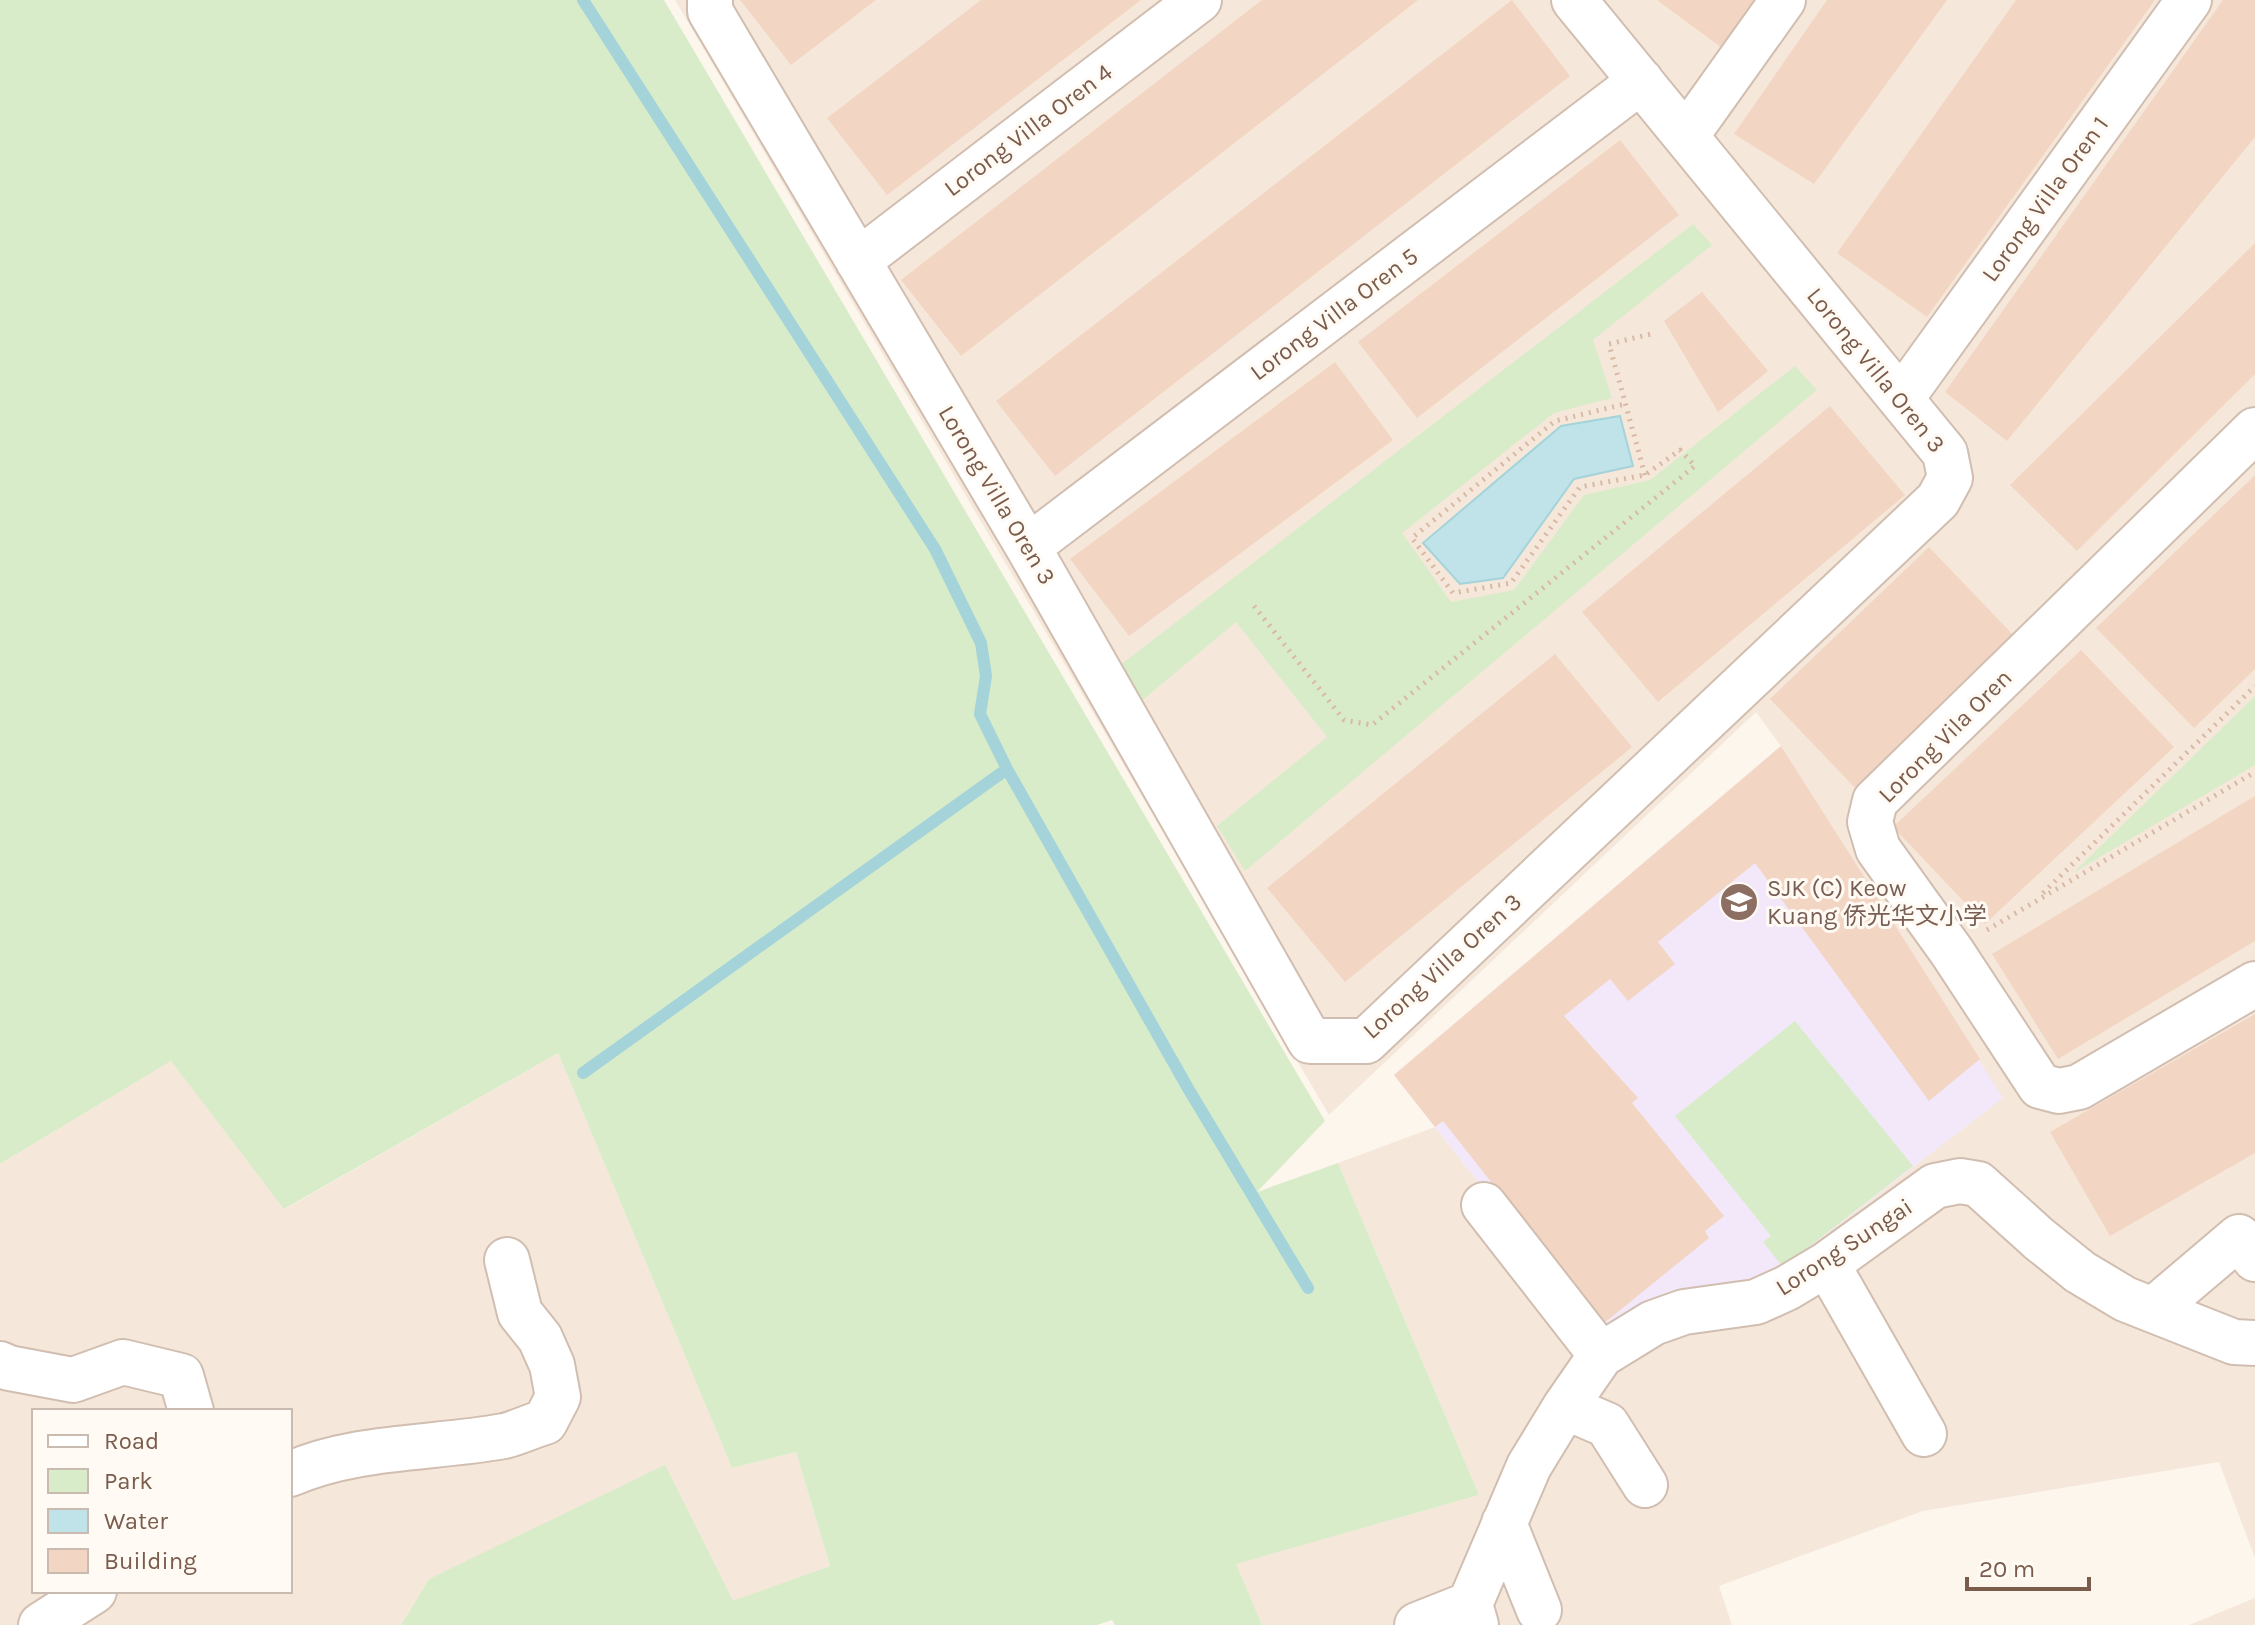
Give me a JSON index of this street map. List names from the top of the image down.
{
  "streets": {
    "street": [
      "Lorong Villa Oren 4",
      "Lorong Villa Oren 1",
      "Lorong Villa Oren 5",
      "Lorong Villa Oren 3",
      "Lorong Vila Oren",
      "Lorong Sungai"
    ]
  },
  "crossings": [
    ["Lorong Villa Oren 4", "Lorong Villa Oren 3"],
    ["Lorong Villa Oren 1", "Lorong Villa Oren 3"],
    ["Lorong Villa Oren 5", "Lorong Villa Oren 3"]
  ],
  "places": {
    "school or university": ["SJK (C) Keow Kuang 侨光华文小学"]
  },
  "legend": [
    "Road",
    "Park",
    "Water",
    "Building"
  ],
  "scale_bar": "20 m"
}
